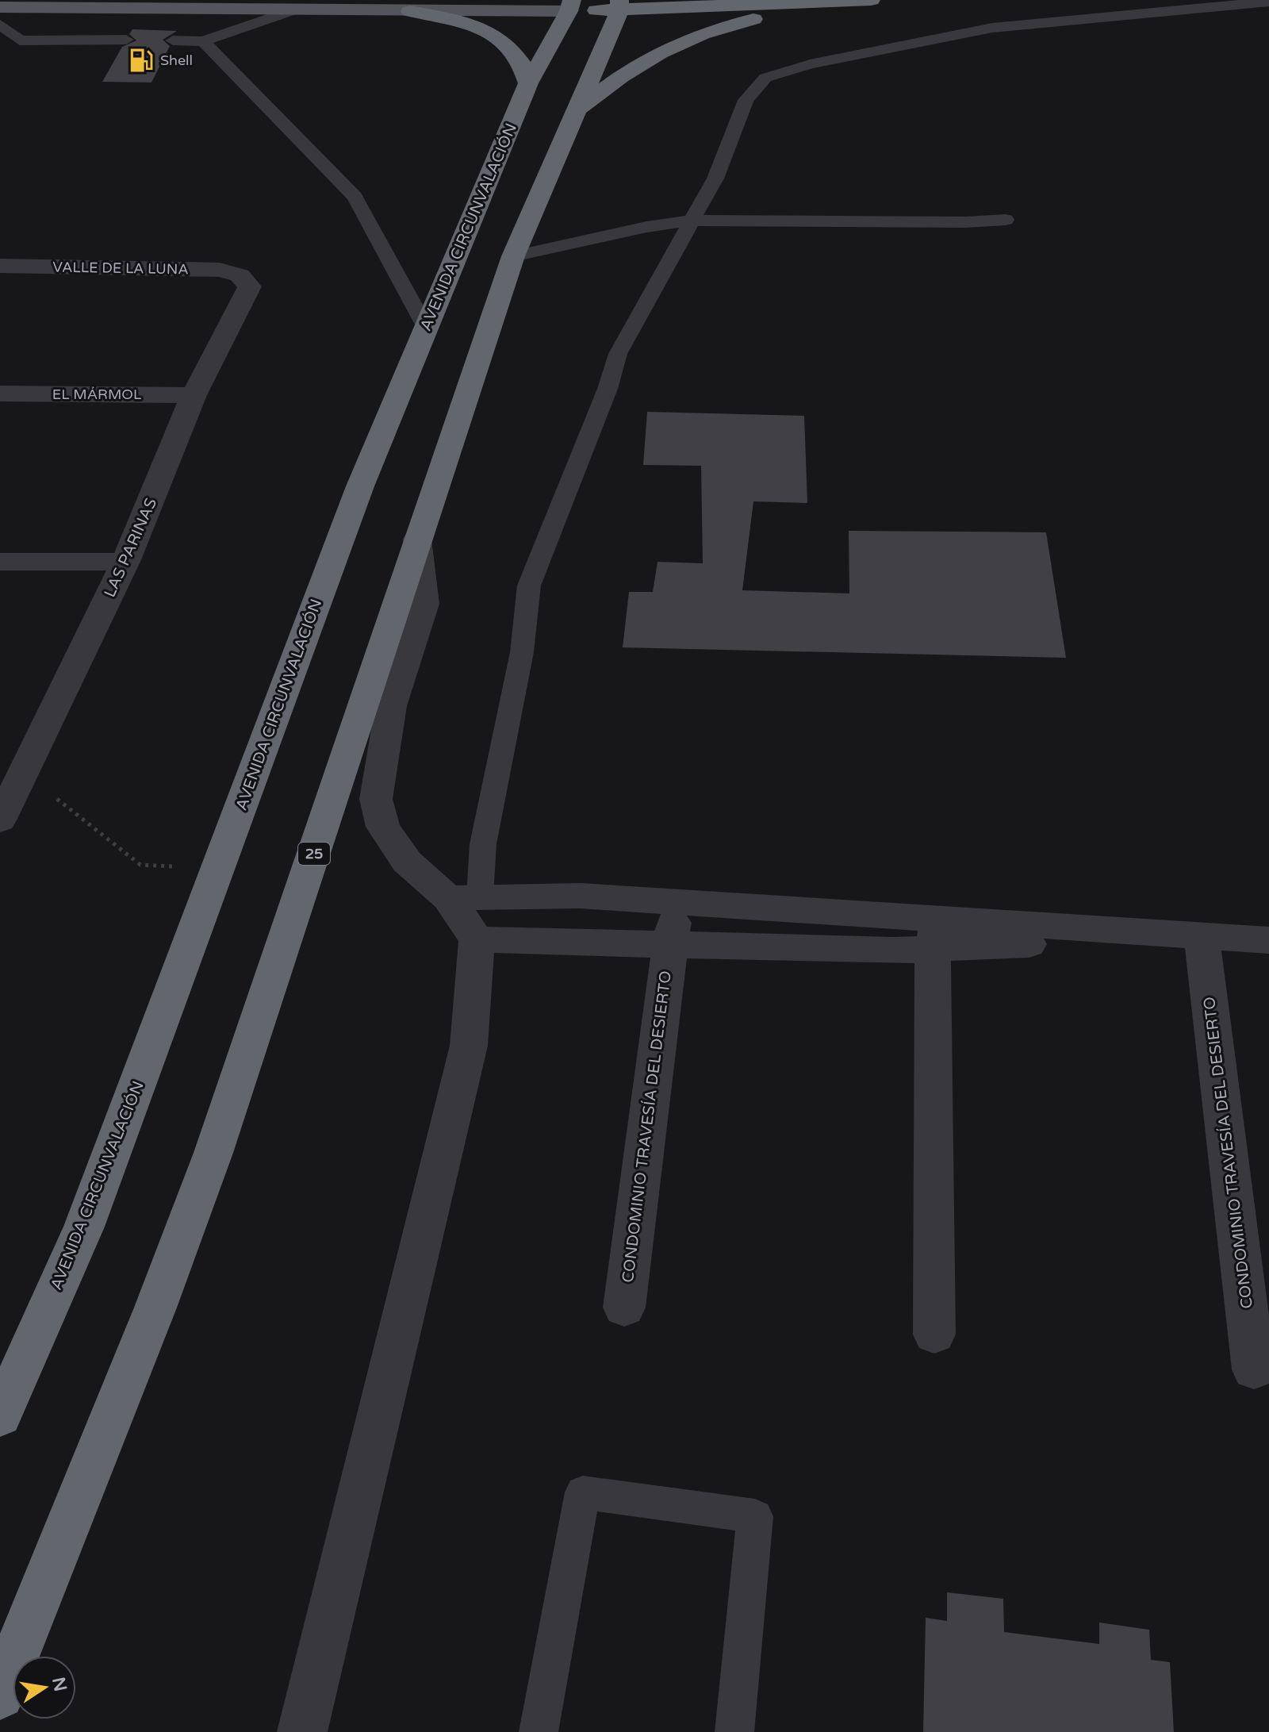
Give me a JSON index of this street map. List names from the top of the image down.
{
  "streets": {
    "highway": ["AVENIDA CIRCUNVALACIÓN", "25"],
    "street": [
      "VALLE DE LA LUNA",
      "EL MÁRMOL",
      "LAS PARINAS",
      "CONDOMINIO TRAVESÍA DEL DESIERTO"
    ]
  },
  "crossings": [
    ["VALLE DE LA LUNA", "LAS PARINAS"],
    ["EL MÁRMOL", "LAS PARINAS"]
  ],
  "places": {
    "fuel station": ["Shell"]
  },
  "north": "right"
}
